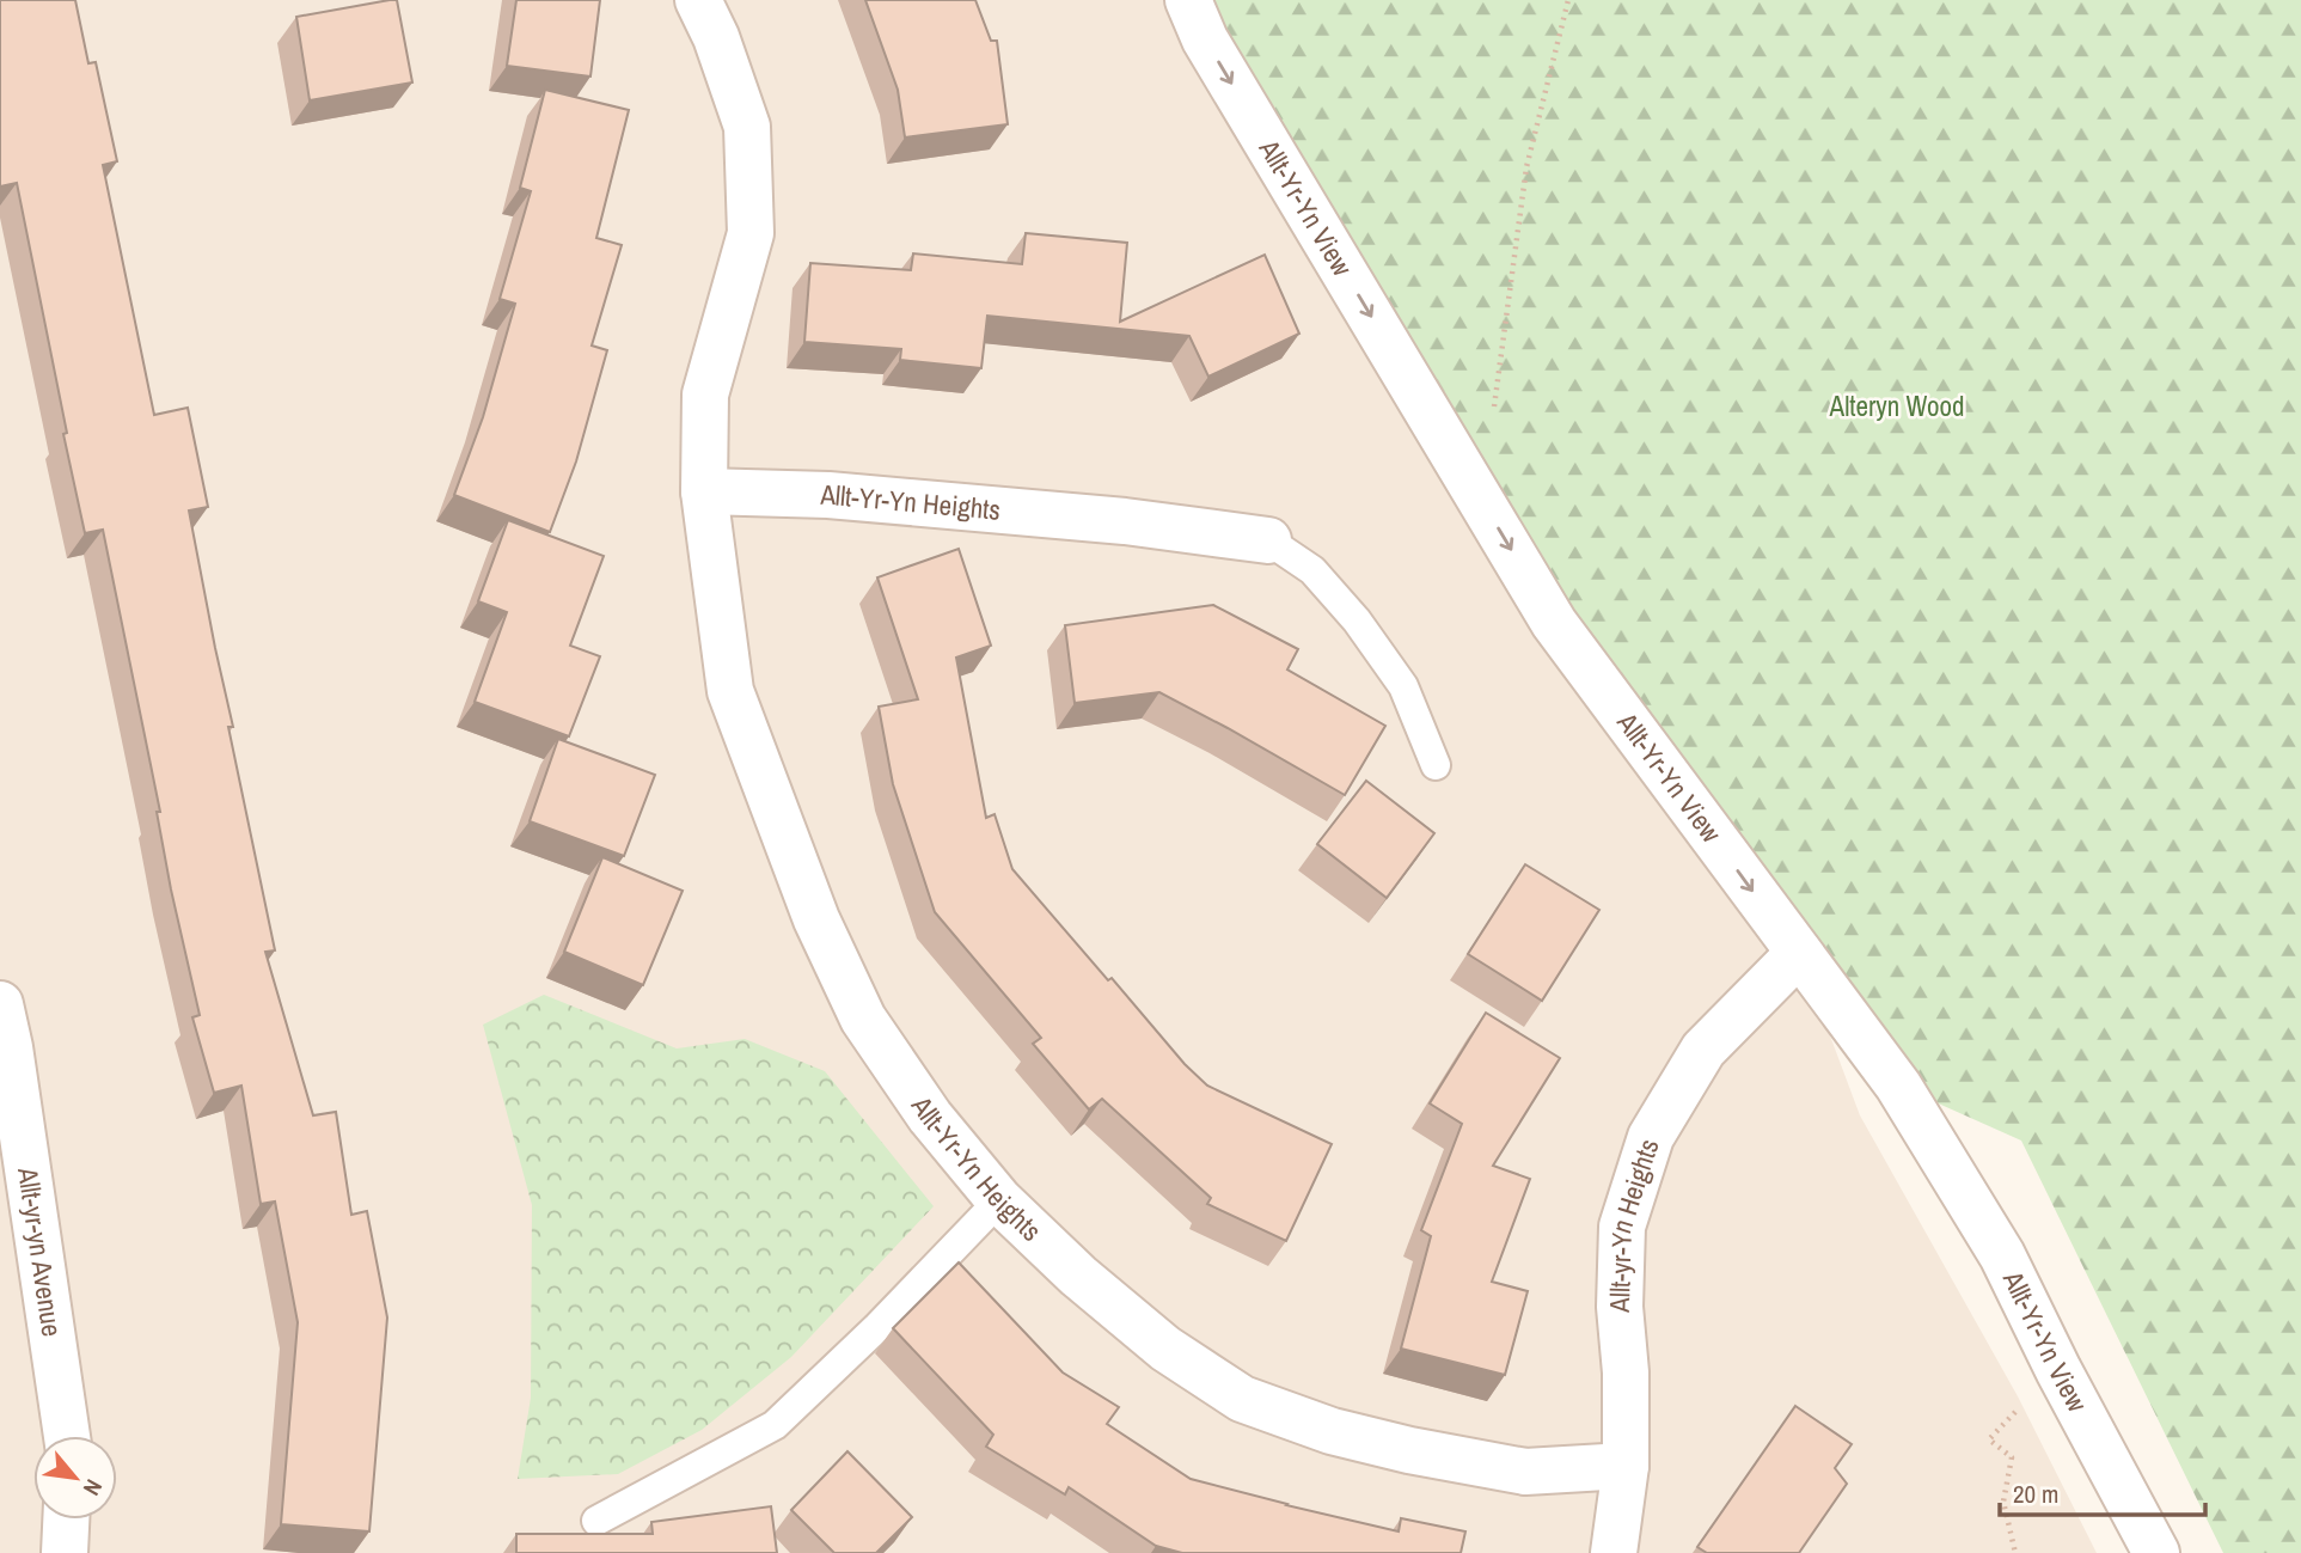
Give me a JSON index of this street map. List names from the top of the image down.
{
  "streets": {
    "street": [
      "Allt-Yr-Yn View",
      "Allt-Yr-Yn Heights",
      "Allt-yr-Yn Heights",
      "Allt-yr-yn Avenue"
    ]
  },
  "crossings": [
    ["Allt-Yr-Yn View", "Allt-yr-Yn Heights"],
    ["Allt-Yr-Yn Heights", "Allt-yr-Yn Heights"]
  ],
  "one_way": ["Allt-Yr-Yn View"],
  "parks": ["Alteryn Wood"],
  "scale_bar": "20 m",
  "north": "bottom right"
}
